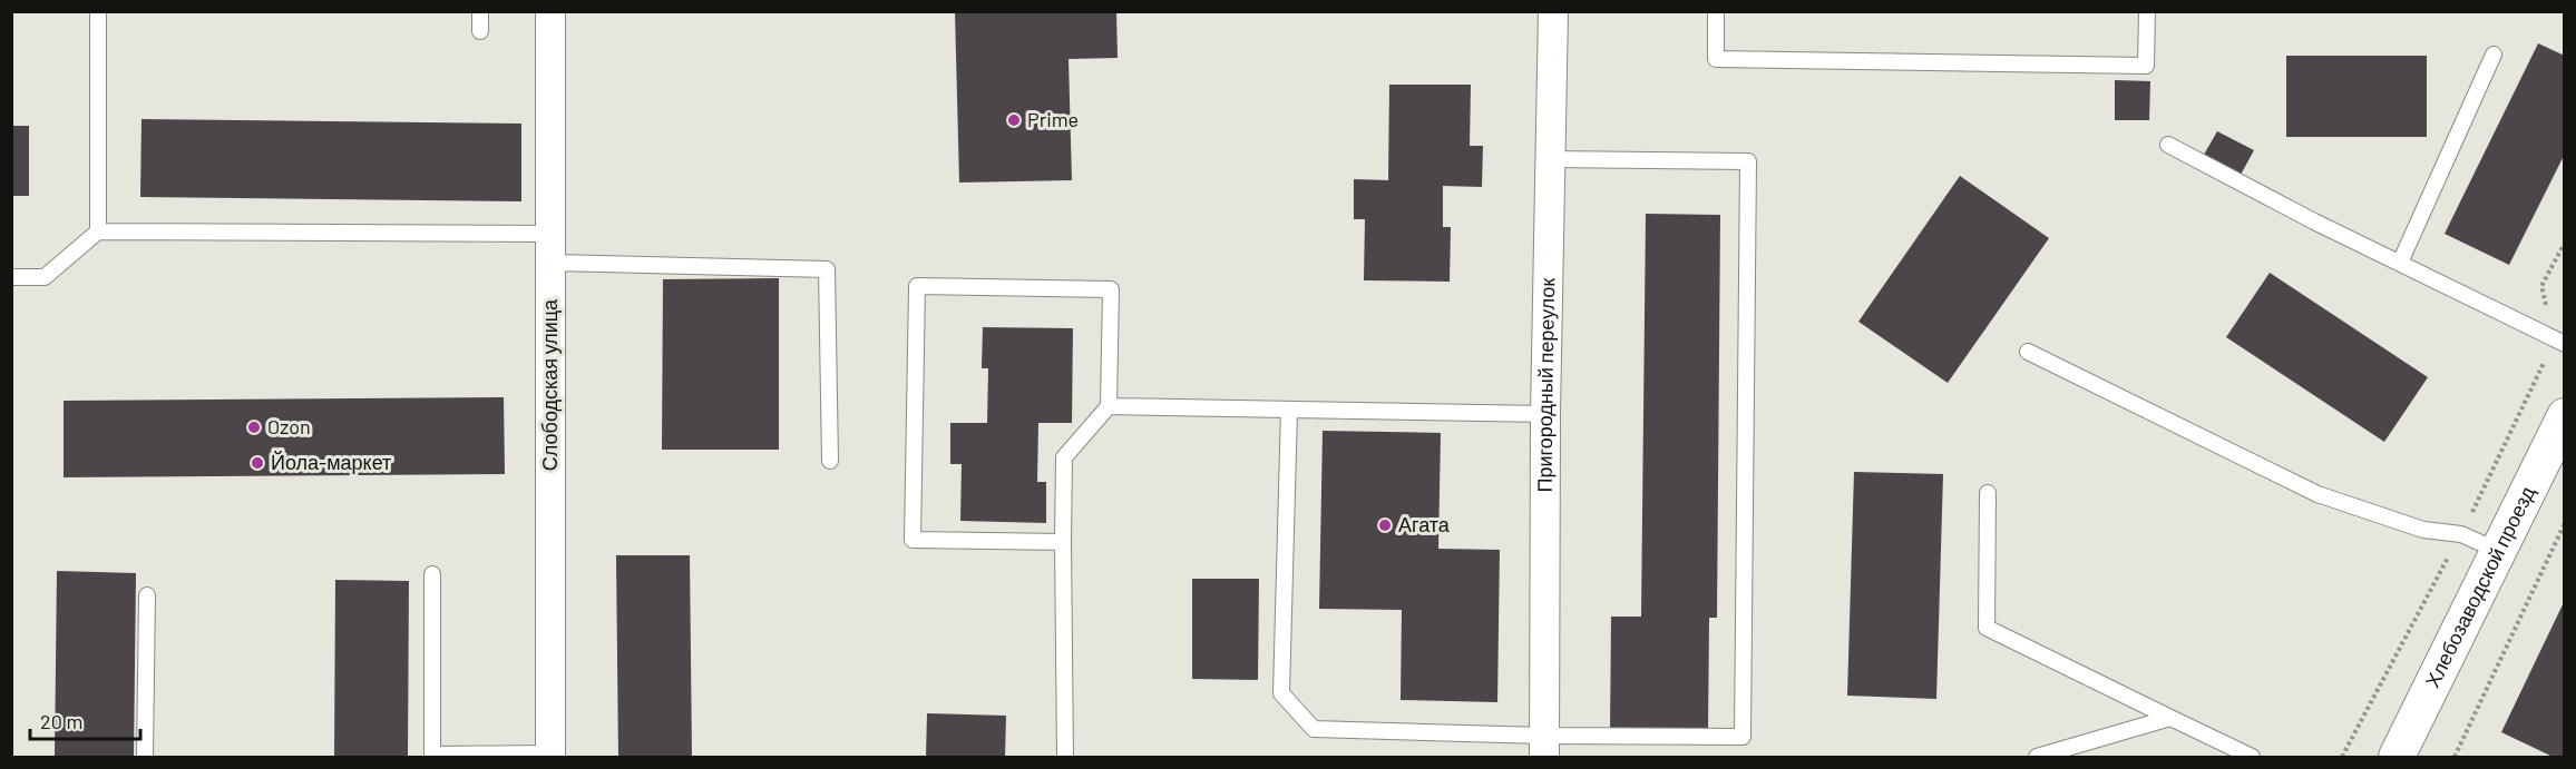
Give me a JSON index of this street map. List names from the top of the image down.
{
  "streets": {
    "street": ["Пригородный переулок", "Слободская улица", "Хлебозаводской проезд"]
  },
  "places": [
    "Prime",
    "Ozon",
    "Йола-маркет",
    "Агата"
  ],
  "scale_bar": "20 m"
}
